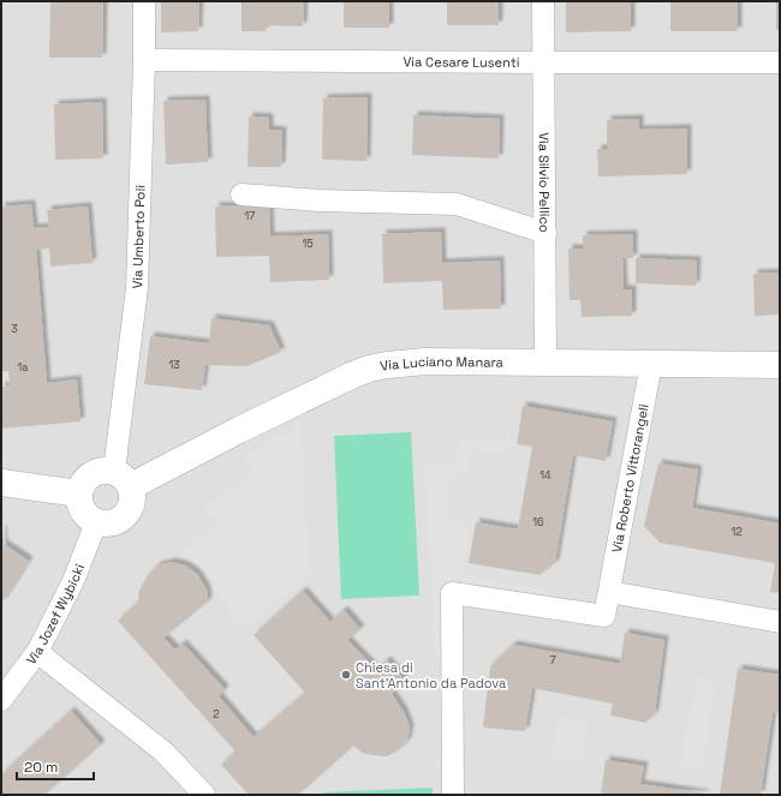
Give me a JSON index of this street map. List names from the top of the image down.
{
  "streets": {
    "street": [
      "Via Cesare Lusenti",
      "Via Silvio Pellico",
      "Via Umberto Poli",
      "Via Luciano Manara",
      "Via Roberto Vittorangeli",
      "Via Jozef Wybicki"
    ]
  },
  "crossings": [
    ["Via Cesare Lusenti", "Via Silvio Pellico"],
    ["Via Cesare Lusenti", "Via Umberto Poli"],
    ["Via Silvio Pellico", "Via Luciano Manara"],
    ["Via Umberto Poli", "Via Luciano Manara"],
    ["Via Umberto Poli", "Via Jozef Wybicki"],
    ["Via Luciano Manara", "Via Roberto Vittorangeli"],
    ["Via Luciano Manara", "Via Jozef Wybicki"]
  ],
  "places": ["Chiesa di Sant'Antonio da Padova"],
  "house_numbers": [
    "17",
    "15",
    "3",
    "13",
    "1a",
    "14",
    "16",
    "12",
    "7",
    "2"
  ],
  "scale_bar": "20 m"
}
